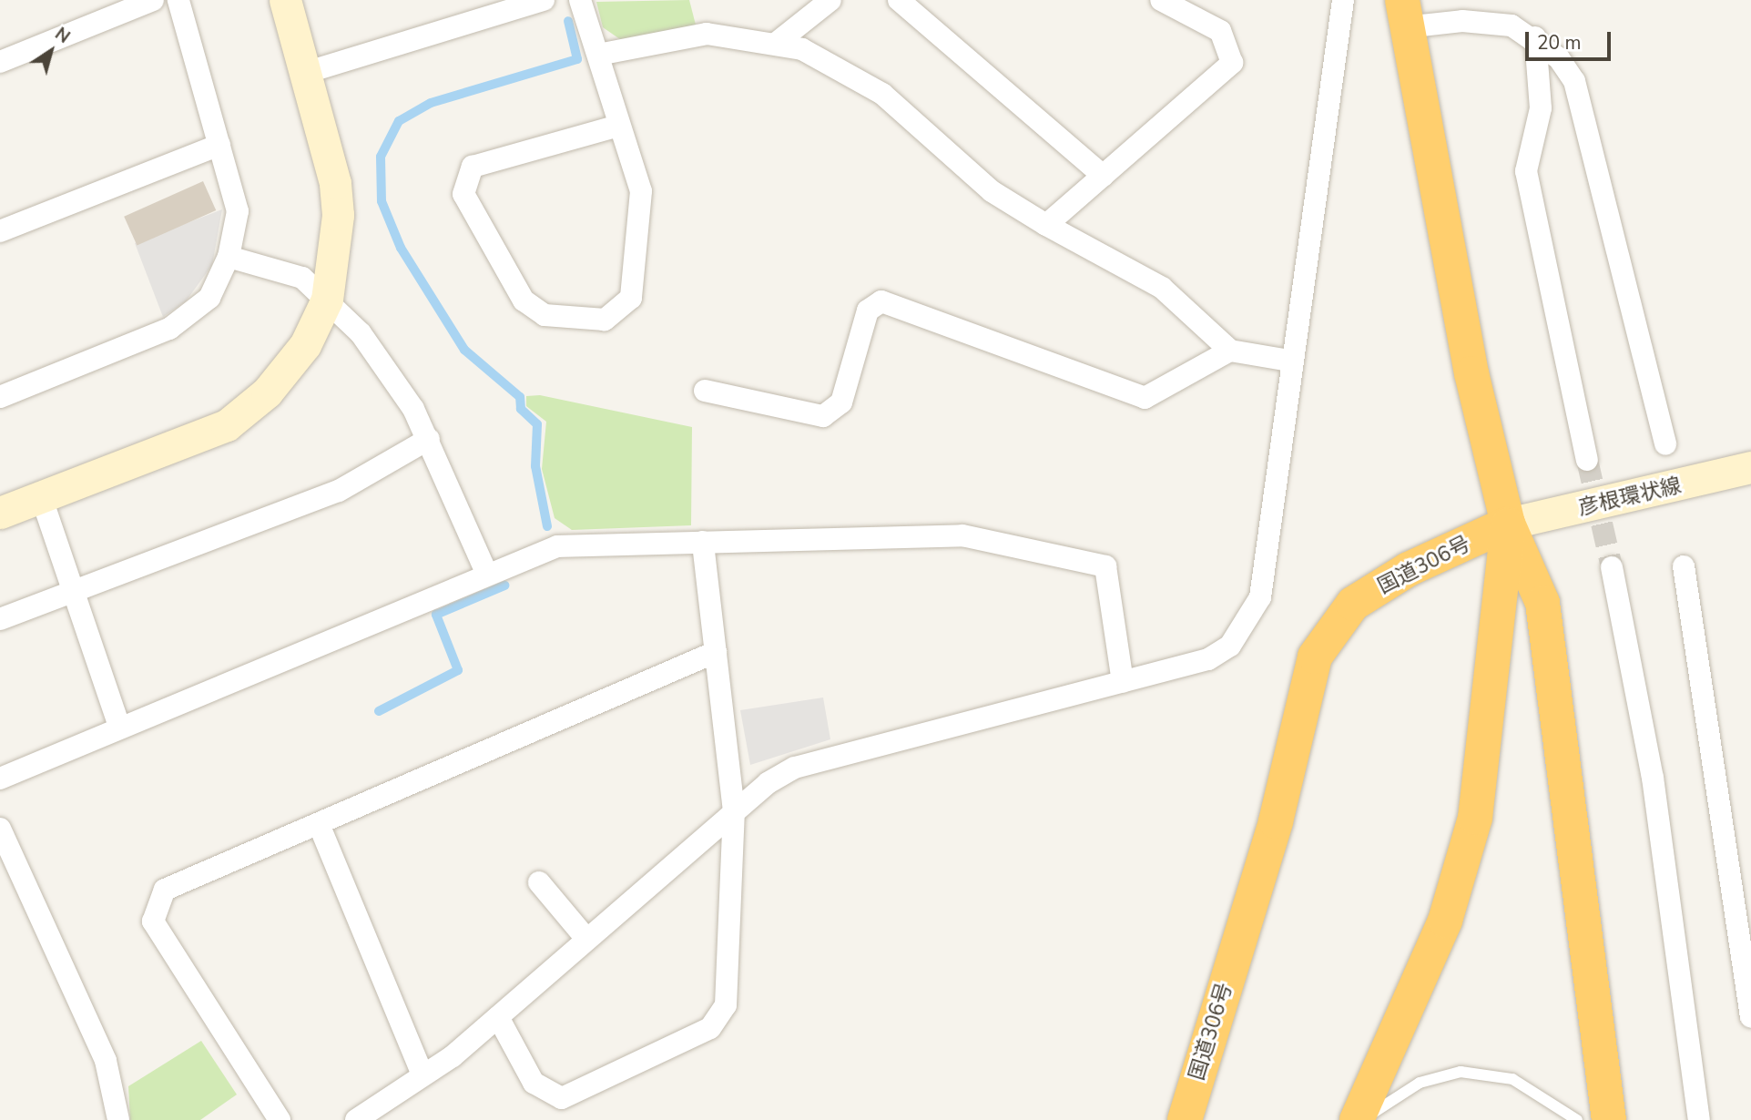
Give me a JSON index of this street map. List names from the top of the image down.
{
  "streets": {
    "highway": ["国道306号"],
    "street": ["彦根環状線"]
  },
  "crossings": [
    ["彦根環状線", "国道306号"]
  ],
  "scale_bar": "20 m",
  "north": "top right"
}
